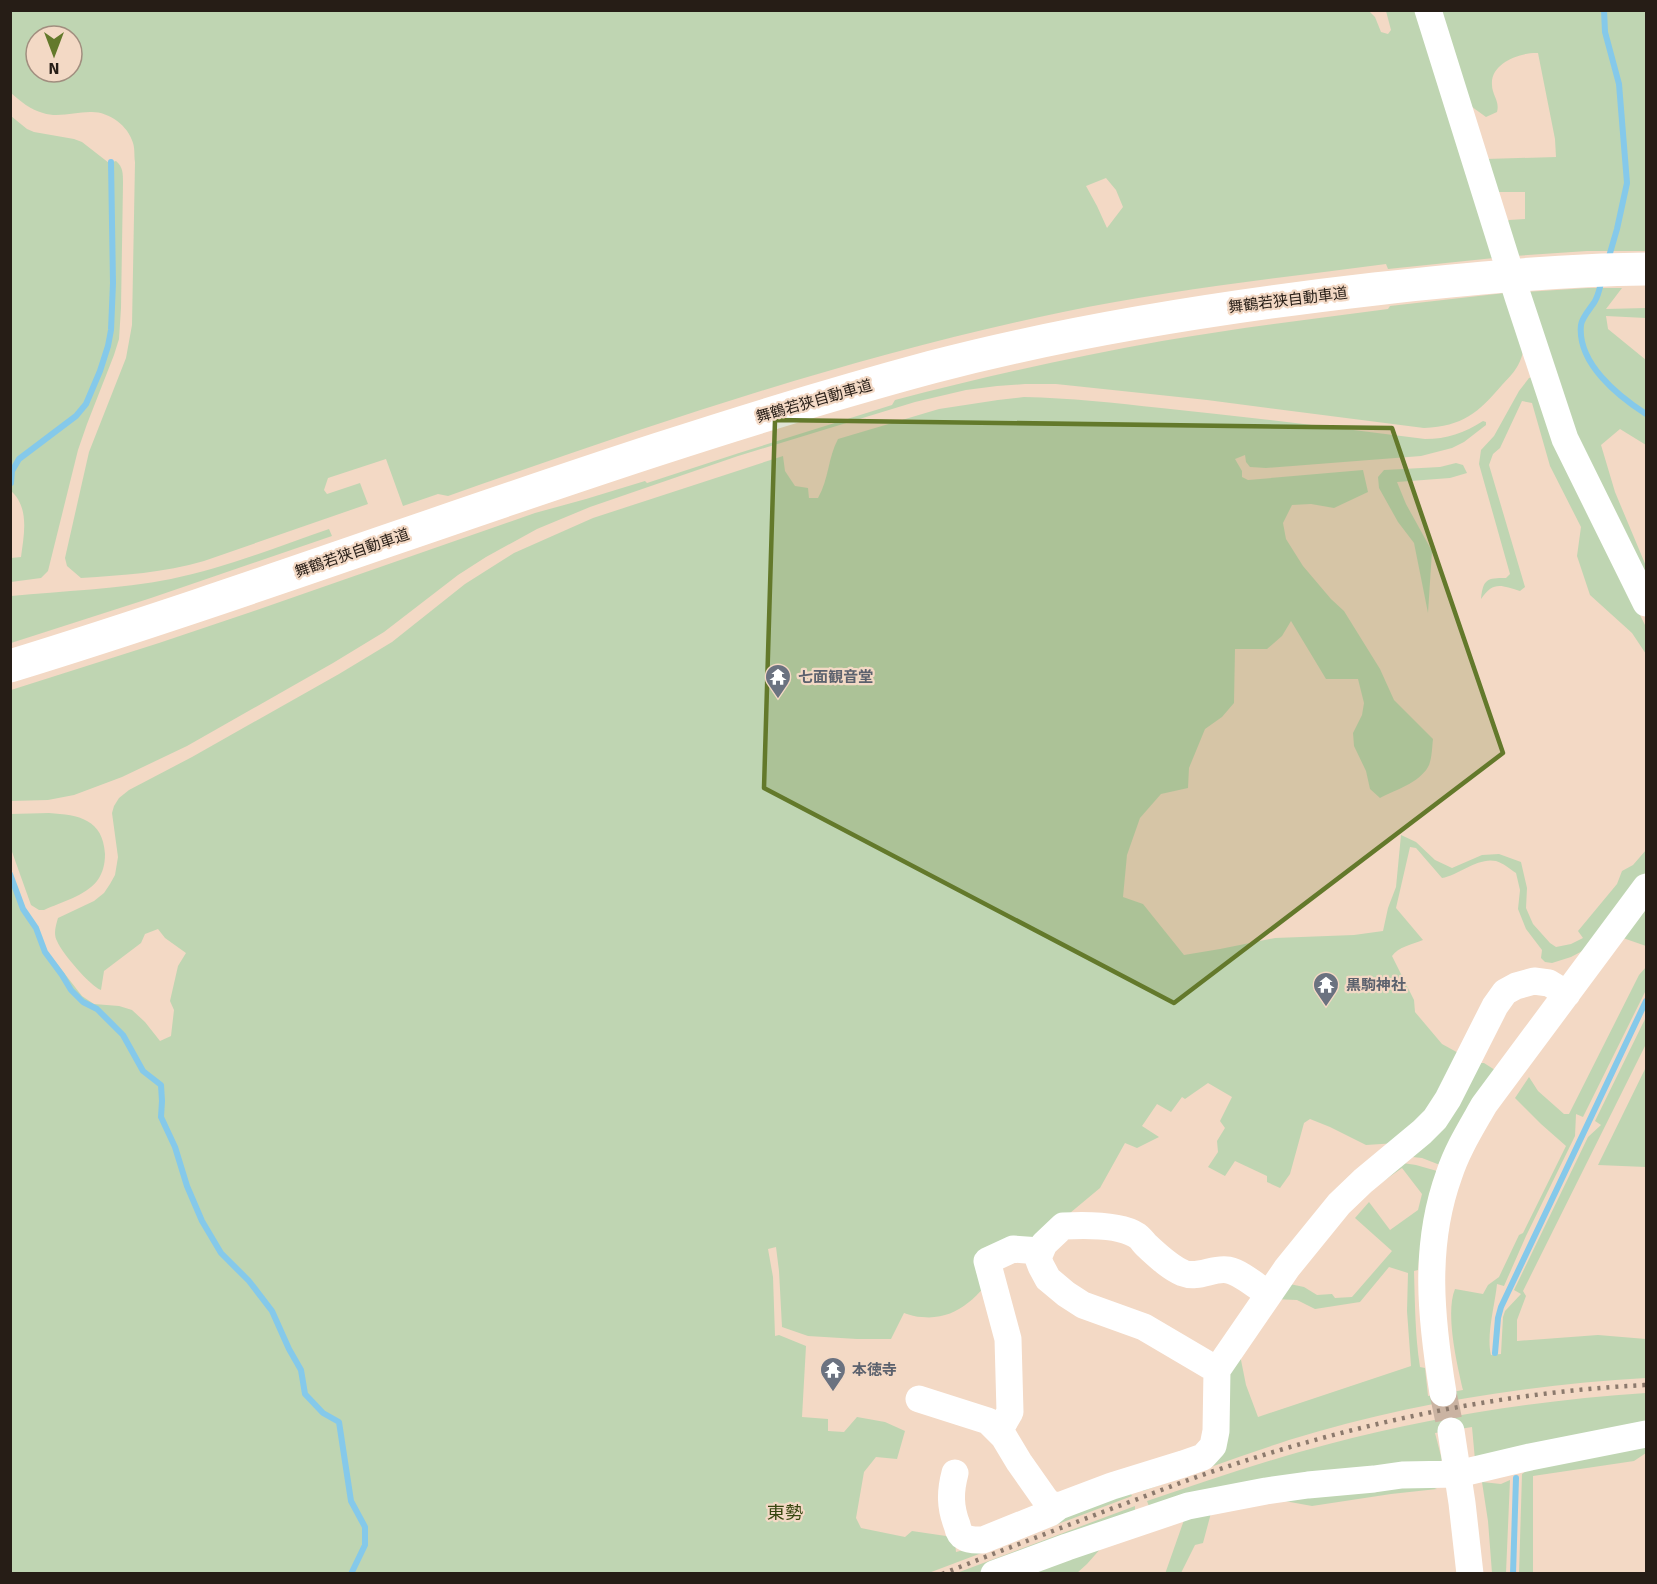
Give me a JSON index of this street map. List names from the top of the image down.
{
  "streets": {
    "highway": ["舞鶴若狭自動車道"]
  },
  "districts": ["東勢"],
  "places": {
    "temple": ["七面観音堂", "黒駒神社", "本徳寺"]
  },
  "north": "bottom"
}
